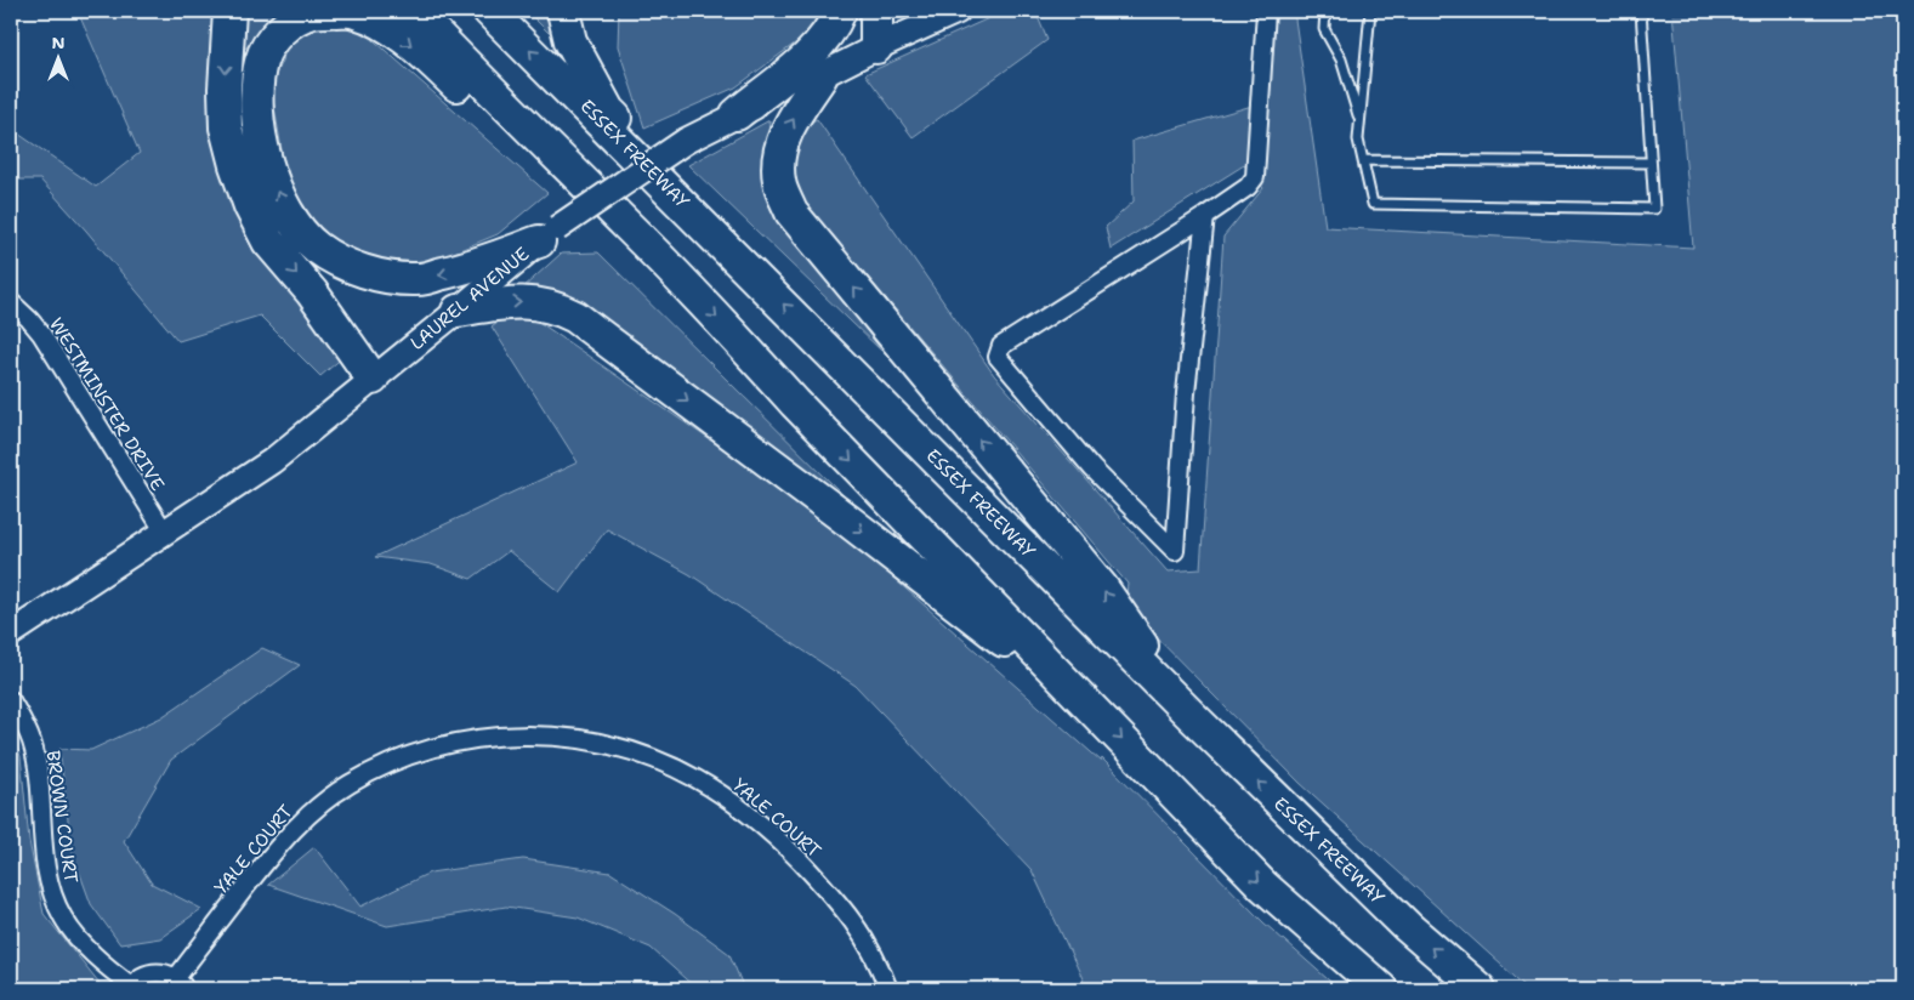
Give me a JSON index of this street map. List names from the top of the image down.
{
  "streets": {
    "highway": ["ESSEX FREEWAY"],
    "main road": ["LAUREL AVENUE"],
    "street": ["WESTMINSTER DRIVE", "BROWN COURT", "YALE COURT"]
  },
  "crossings": [
    ["LAUREL AVENUE", "WESTMINSTER DRIVE"],
    ["BROWN COURT", "YALE COURT"]
  ],
  "north": "top"
}
